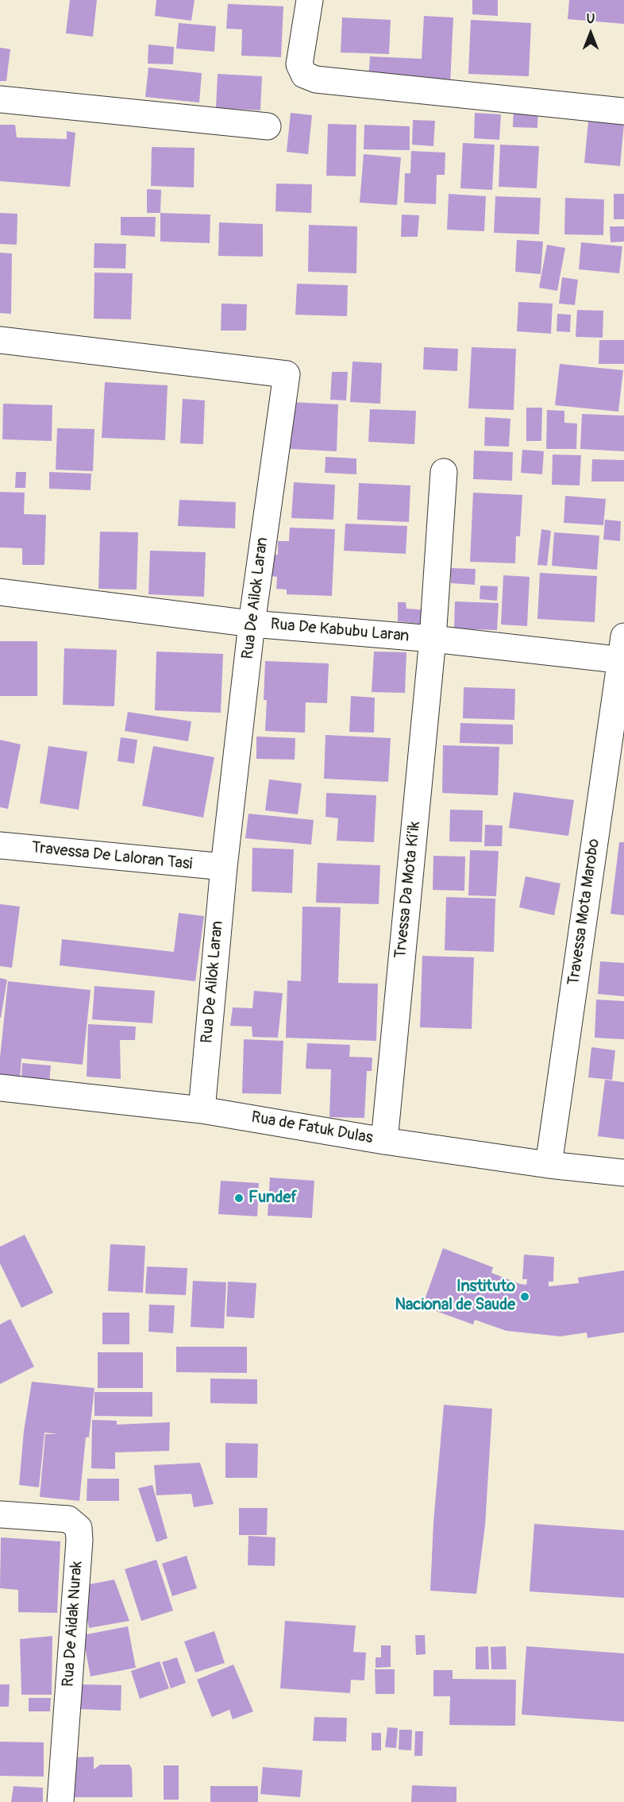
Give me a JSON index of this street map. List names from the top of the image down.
{
  "streets": {
    "street": [
      "Rua De Ailok Laran",
      "Rua De Kabubu Laran",
      "Travessa De Laloran Tasi",
      "Trvessa Da Mota Ki’ik",
      "Travessa Mota Marobo",
      "Rua de Fatuk Dulas",
      "Rua De Aidak Nurak"
    ]
  },
  "crossings": [
    ["Rua De Ailok Laran", "Rua De Kabubu Laran"],
    ["Rua De Ailok Laran", "Travessa De Laloran Tasi"],
    ["Rua De Ailok Laran", "Rua de Fatuk Dulas"],
    ["Rua De Kabubu Laran", "Trvessa Da Mota Ki’ik"],
    ["Rua De Kabubu Laran", "Travessa Mota Marobo"],
    ["Trvessa Da Mota Ki’ik", "Rua de Fatuk Dulas"],
    ["Travessa Mota Marobo", "Rua de Fatuk Dulas"]
  ],
  "places": ["Fundef", "Instituto Nacional de Saude"],
  "north": "top"
}
